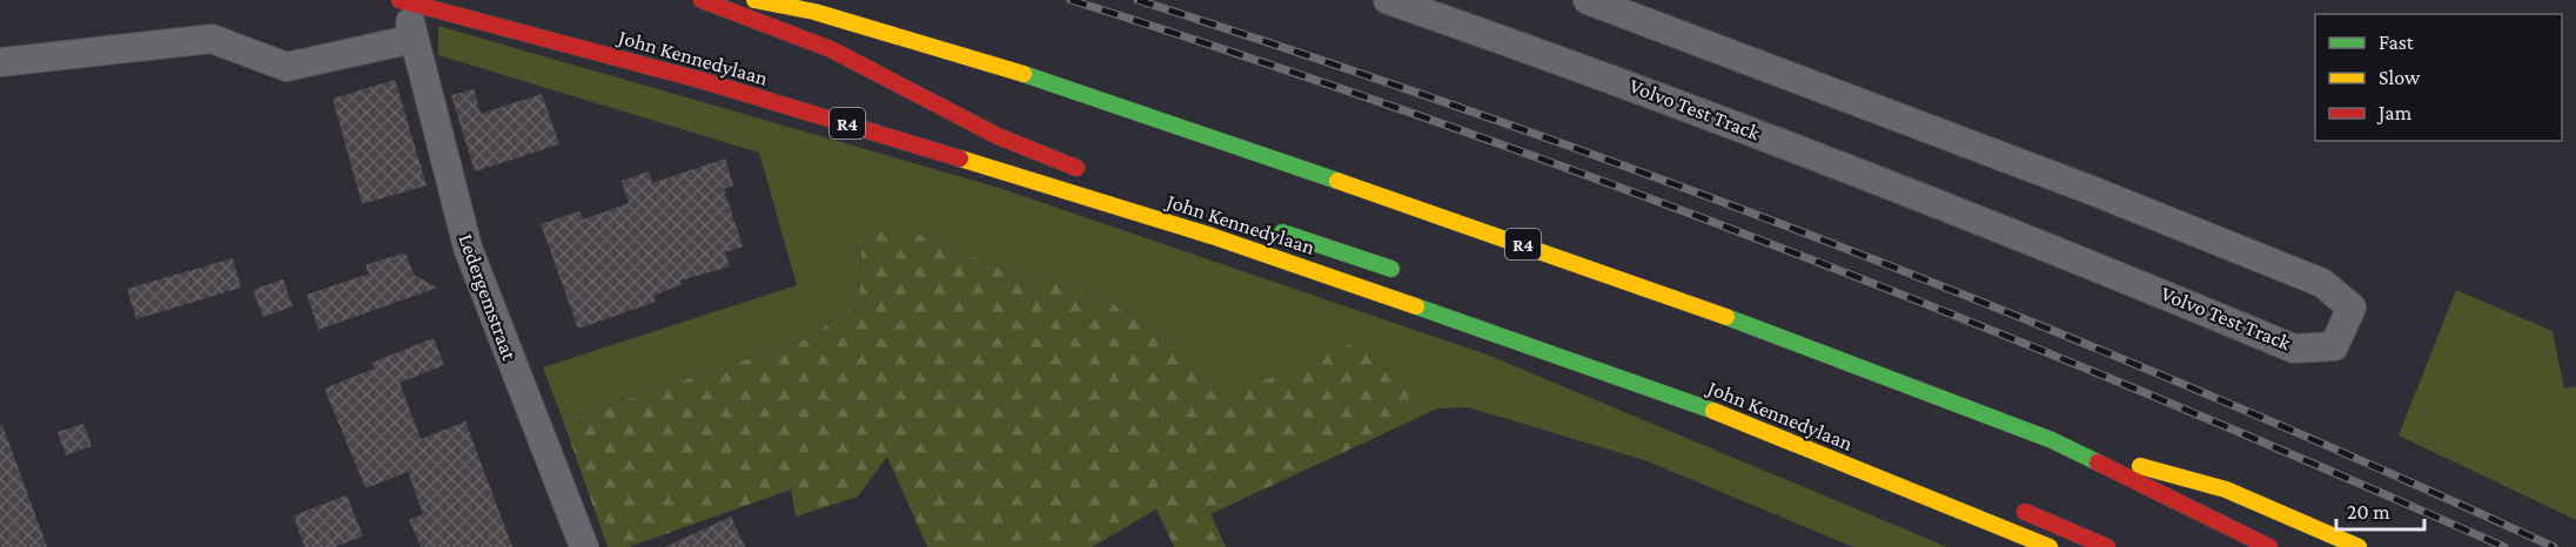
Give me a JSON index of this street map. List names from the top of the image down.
{
  "streets": {
    "highway": ["John Kennedylaan", "R4"],
    "street": ["Volvo Test Track", "Ledergemstraat"]
  },
  "crossings": [
    ["John Kennedylaan", "Ledergemstraat"]
  ],
  "legend": ["Fast", "Slow", "Jam"],
  "scale_bar": "20 m"
}
